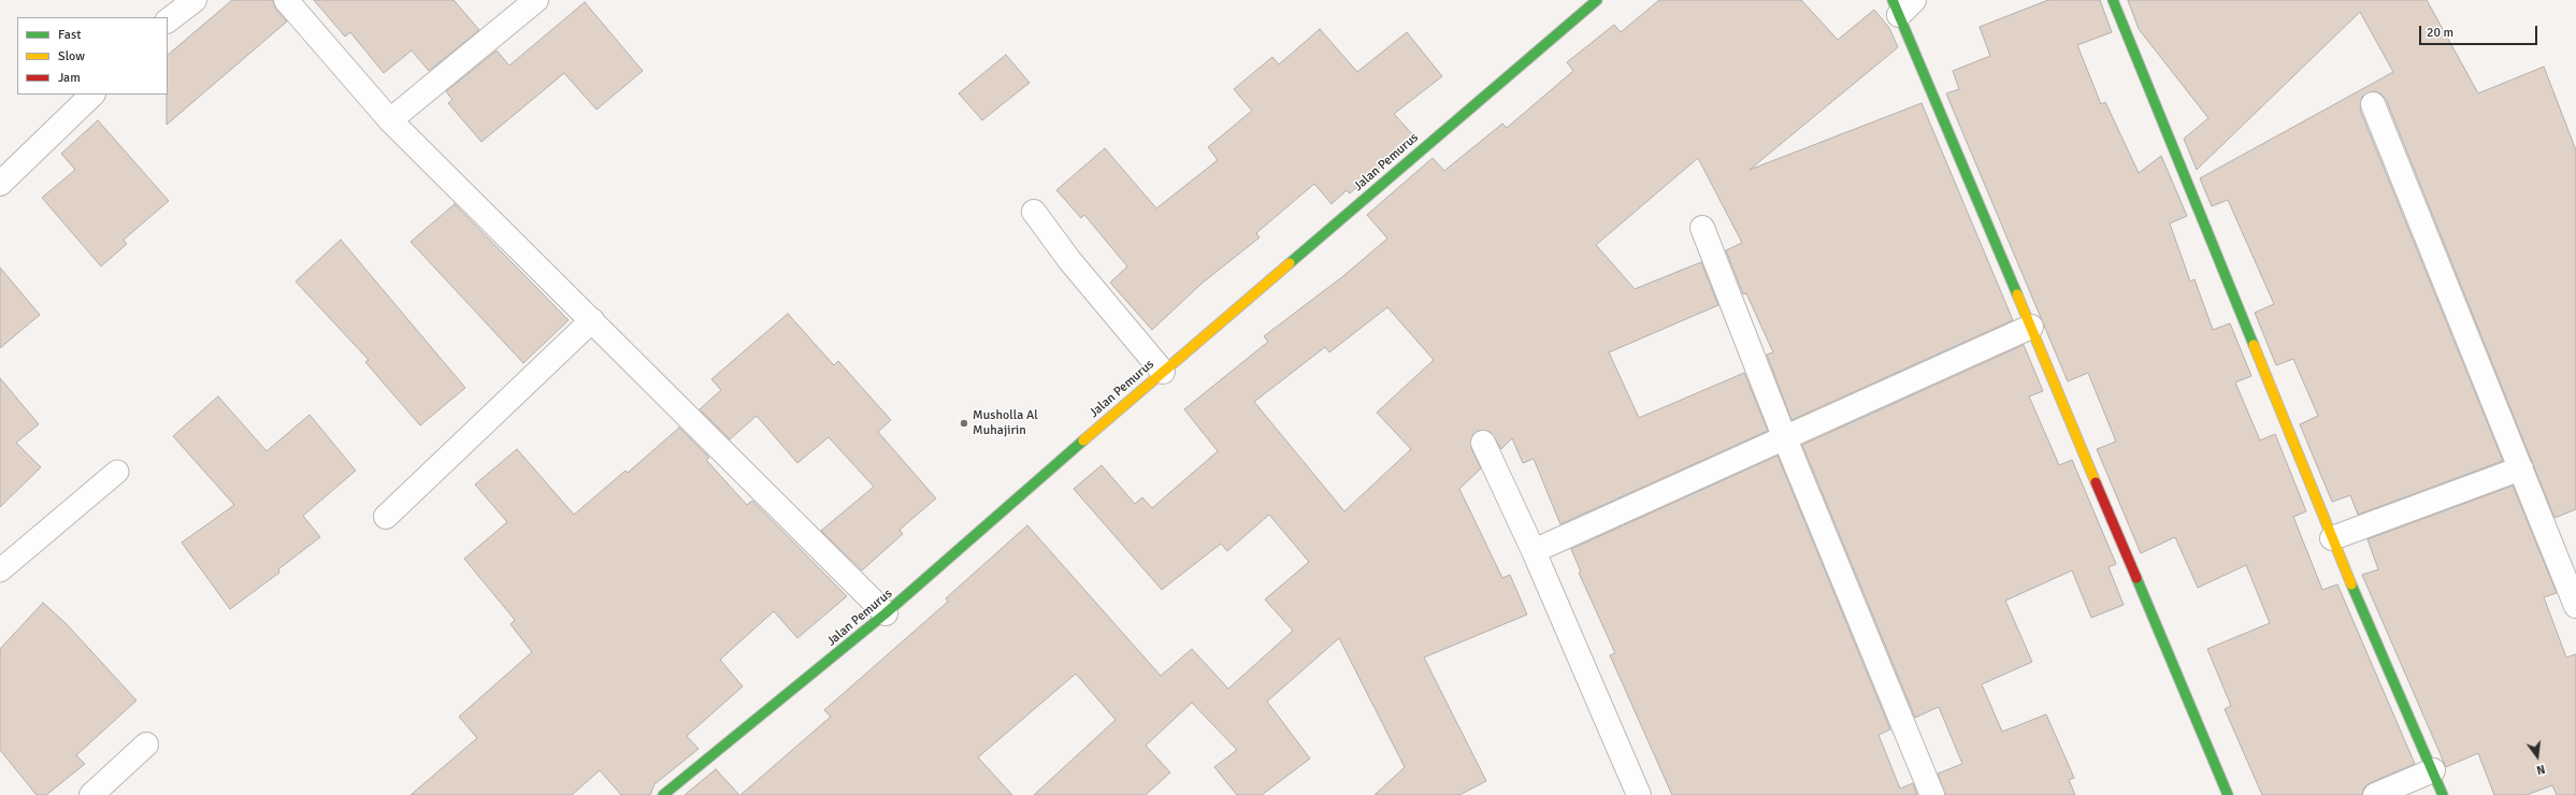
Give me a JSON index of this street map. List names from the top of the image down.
{
  "streets": {
    "street": ["Jalan Pemurus"]
  },
  "places": ["Musholla Al Muhajirin"],
  "legend": ["Fast", "Slow", "Jam"],
  "scale_bar": "20 m",
  "north": "bottom"
}
